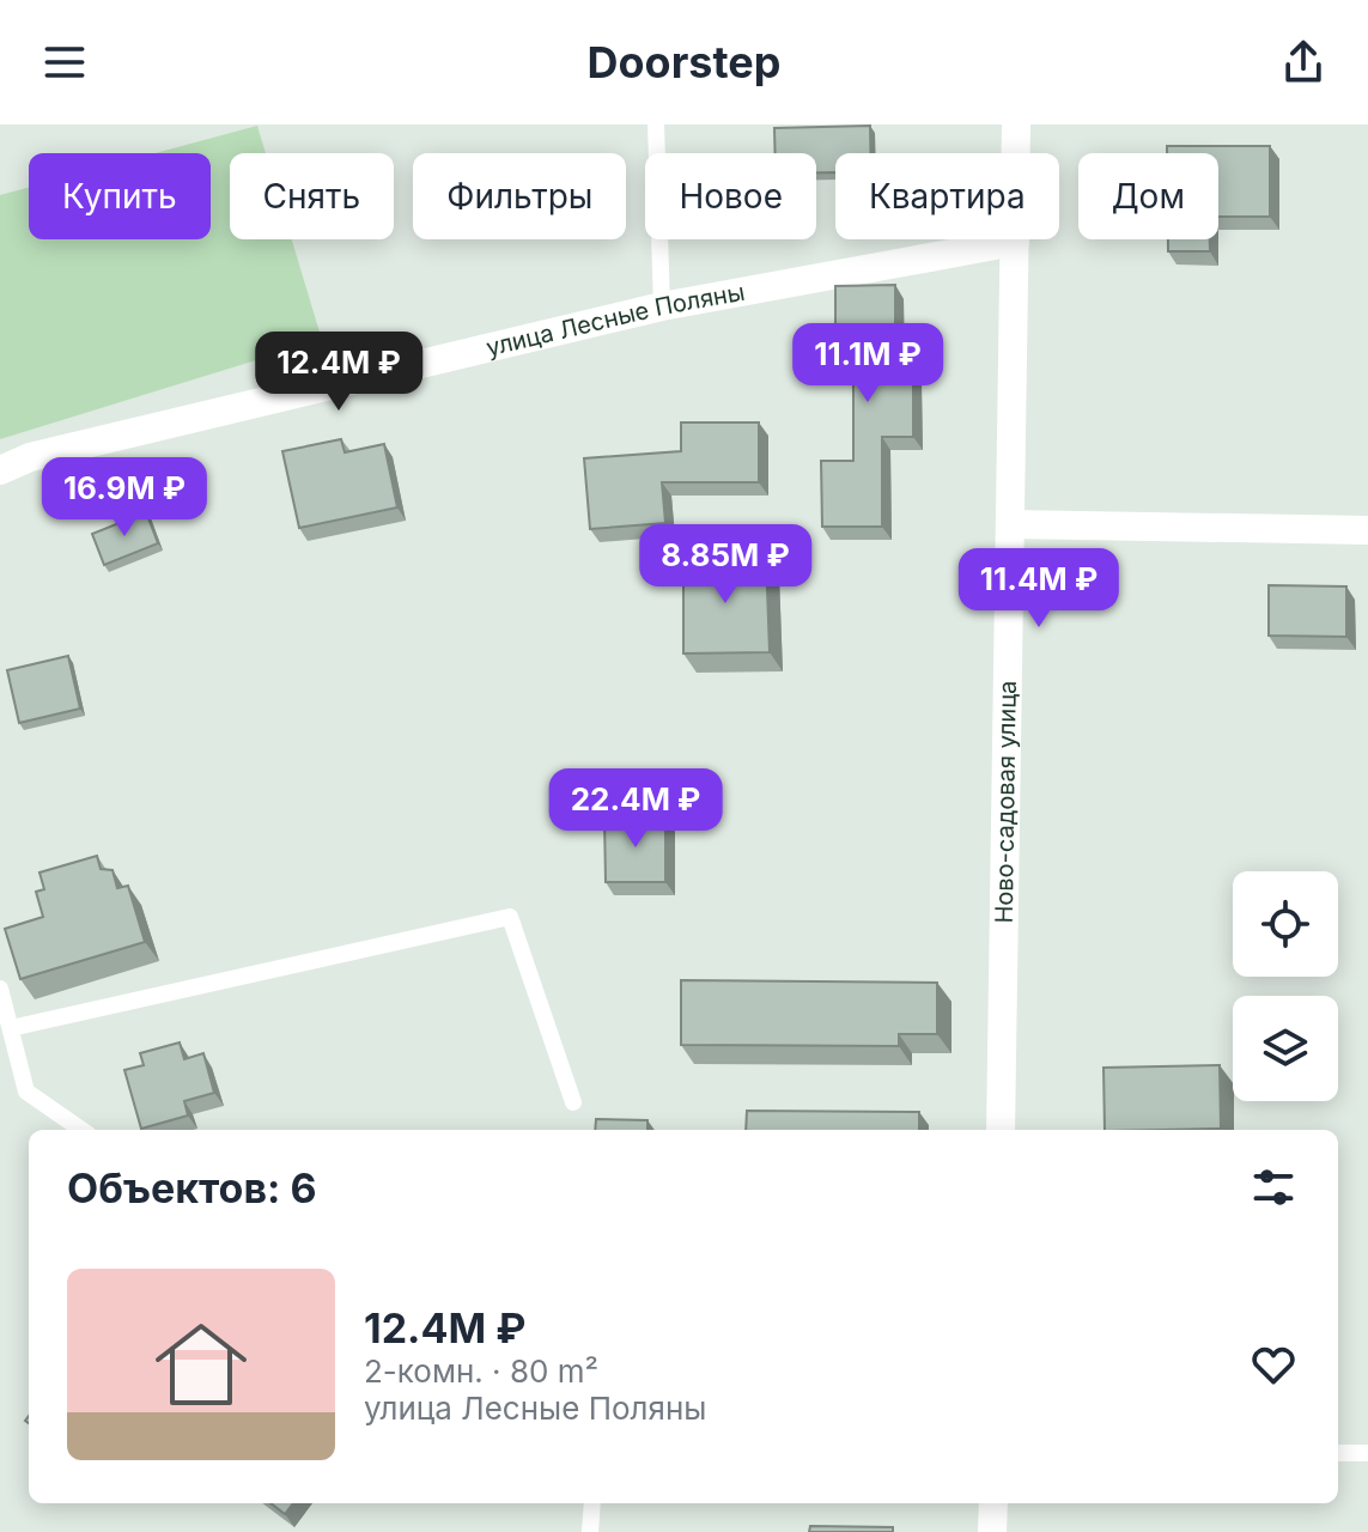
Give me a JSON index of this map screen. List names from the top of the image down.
{
  "streets": {
    "street": ["улица Лесные Поляны", "Ново-садовая улица"]
  },
  "crossings": [
    ["улица Лесные Поляны", "Ново-садовая улица"]
  ],
  "page": {
    "header": "Doorstep",
    "chip": [
      "Купить",
      "Снять",
      "Фильтры",
      "Новое",
      "Квартира",
      "Дом"
    ],
    "price": [
      "11.1M ₽",
      "12.4M ₽",
      "16.9M ₽",
      "8.85M ₽",
      "11.4M ₽",
      "22.4M ₽"
    ],
    "heading": "Объектов: 6",
    "list": [
      {
        "name": "12.4M ₽",
        "note": "2-комн. · 80 m² · улица Лесные Поляны"
      }
    ]
  }
}
